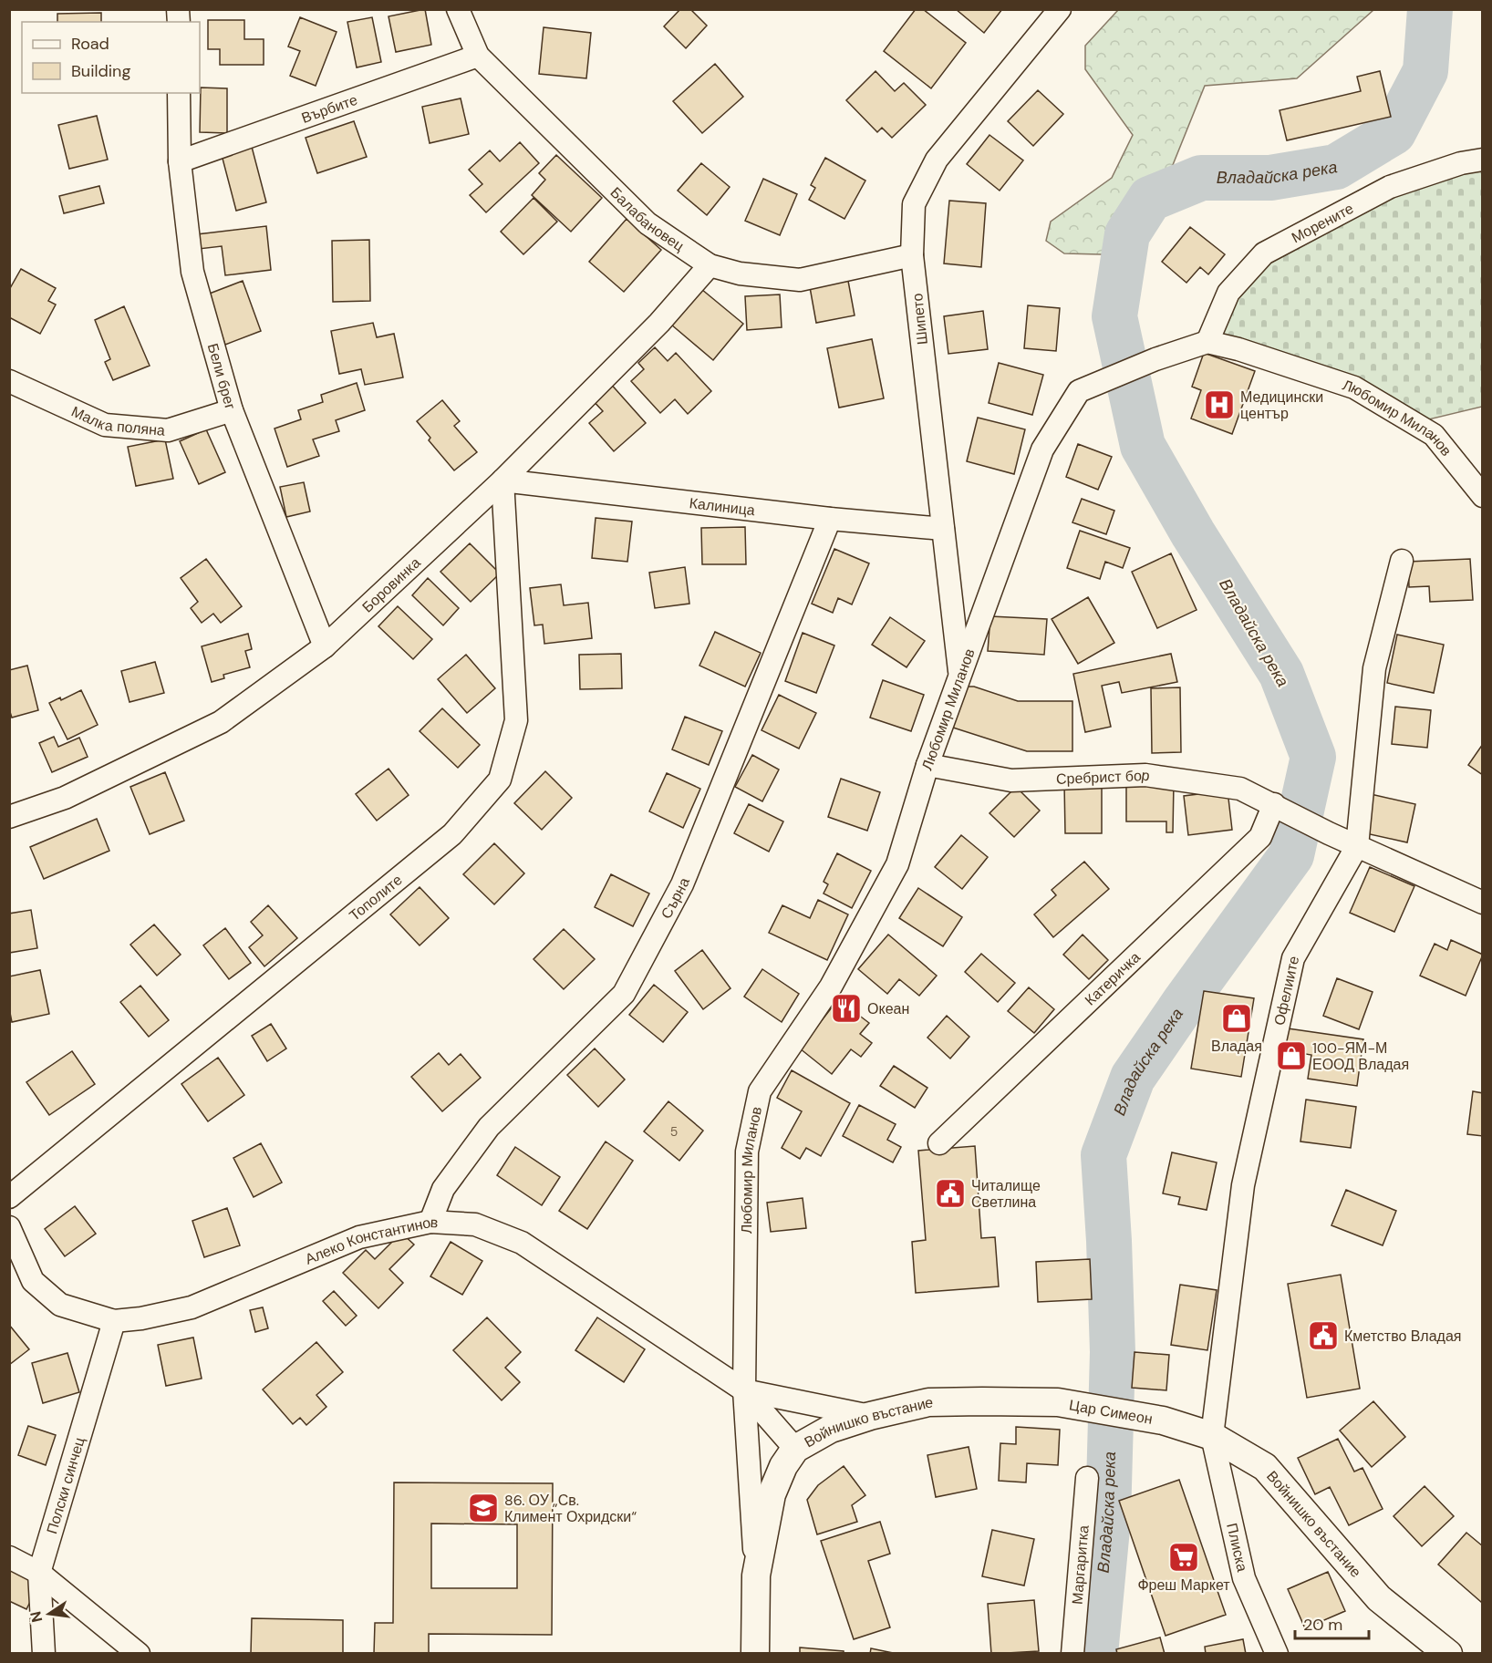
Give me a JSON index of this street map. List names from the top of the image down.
{
  "streets": {
    "street": [
      "Върбите",
      "Балабановец",
      "Морените",
      "Шипето",
      "Бели брег",
      "Малка поляна",
      "Любомир Миланов",
      "Калиница",
      "Боровинка",
      "Сребрист бор",
      "Тополите",
      "Сърна",
      "Катеричка",
      "Офелиите",
      "Алеко Константинов",
      "Цар Симеон",
      "Войнишко въстание",
      "Полски синчец",
      "Плиска",
      "Маргаритка"
    ]
  },
  "crossings": [
    ["Върбите", "Балабановец"],
    ["Върбите", "Бели брег"],
    ["Балабановец", "Шипето"],
    ["Балабановец", "Боровинка"],
    ["Морените", "Любомир Миланов"],
    ["Шипето", "Любомир Миланов"],
    ["Шипето", "Калиница"],
    ["Бели брег", "Малка поляна"],
    ["Бели брег", "Боровинка"],
    ["Любомир Миланов", "Сребрист бор"],
    ["Любомир Миланов", "Алеко Константинов"],
    ["Любомир Миланов", "Войнишко въстание"],
    ["Калиница", "Боровинка"],
    ["Калиница", "Тополите"],
    ["Калиница", "Сърна"],
    ["Боровинка", "Тополите"],
    ["Сребрист бор", "Катеричка"],
    ["Сребрист бор", "Офелиите"],
    ["Сърна", "Алеко Константинов"],
    ["Офелиите", "Войнишко въстание"],
    ["Офелиите", "Плиска"],
    ["Алеко Константинов", "Полски синчец"],
    ["Цар Симеон", "Войнишко въстание"],
    ["Войнишко въстание", "Плиска"]
  ],
  "water": ["Владайска река"],
  "places": {
    "hospital": ["Медицински център"],
    "restaurant": ["Океан"],
    "shop": ["Владая", "100-ЯМ-М ЕООД Владая"],
    "public building": ["Читалище Светлина", "Кметство Владая"],
    "school or university": ["86. ОУ „Св. Климент Охридски“"],
    "supermarket": ["Фреш Маркет"]
  },
  "house_numbers": ["5"],
  "legend": ["Road", "Building"],
  "scale_bar": "20 m",
  "north": "left"
}
